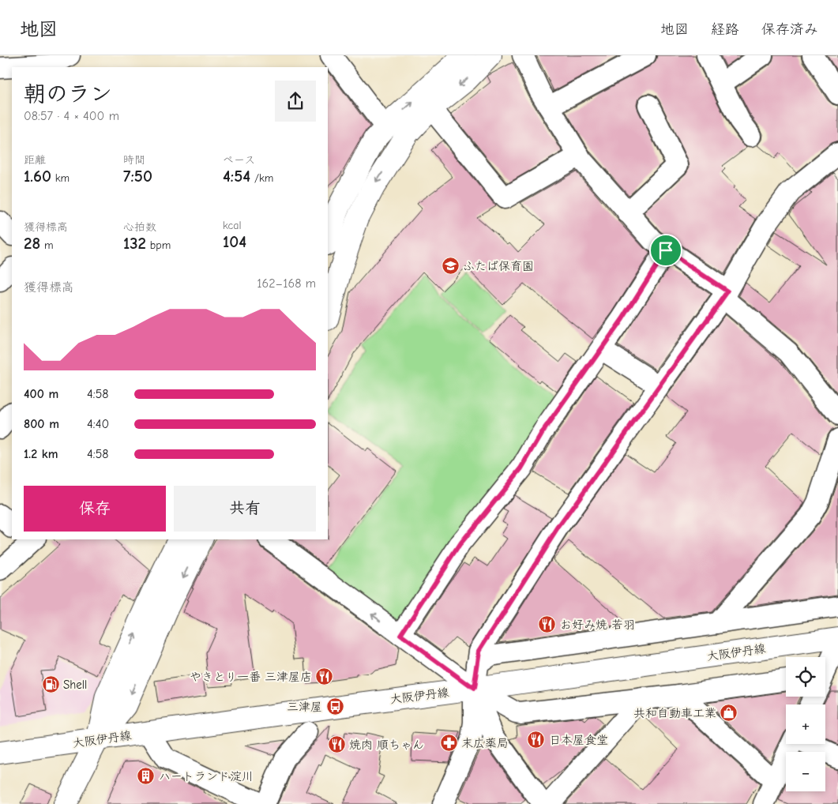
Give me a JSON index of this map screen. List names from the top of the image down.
{
  "streets": {
    "street": ["大阪伊丹線"]
  },
  "places": {
    "school or university": ["ふたば保育園"],
    "restaurant": [
      "お好み焼 若羽",
      "やきとり一番 三津屋店",
      "日本屋食堂",
      "焼肉 順ちゃん"
    ],
    "fuel station": ["Shell"],
    "bus stop": ["三津屋"],
    "shop": ["共和自動車工業"],
    "pharmacy": ["末広薬局"],
    "building": ["ハートランド淀川"]
  },
  "page": {
    "header": "地図",
    "nav": ["地図", "経路", "保存済み"],
    "heading": ["朝のラン", "08:57 · 4 × 400 m"],
    "stats": [
      ["距離", "1.60 km"],
      ["時間", "7:50"],
      ["ペース", "4:54 /km"],
      ["獲得標高", "28 m"],
      ["心拍数", "132 bpm"],
      ["kcal", "104"]
    ],
    "chart": ["獲得標高", "162–168 m"],
    "list": [
      {
        "name": "400 m",
        "note": "4:58"
      },
      {
        "name": "800 m",
        "note": "4:40"
      },
      {
        "name": "1.2 km",
        "note": "4:58"
      }
    ],
    "buttons": ["保存", "共有"],
    "map_buttons": ["+", "−"]
  }
}
